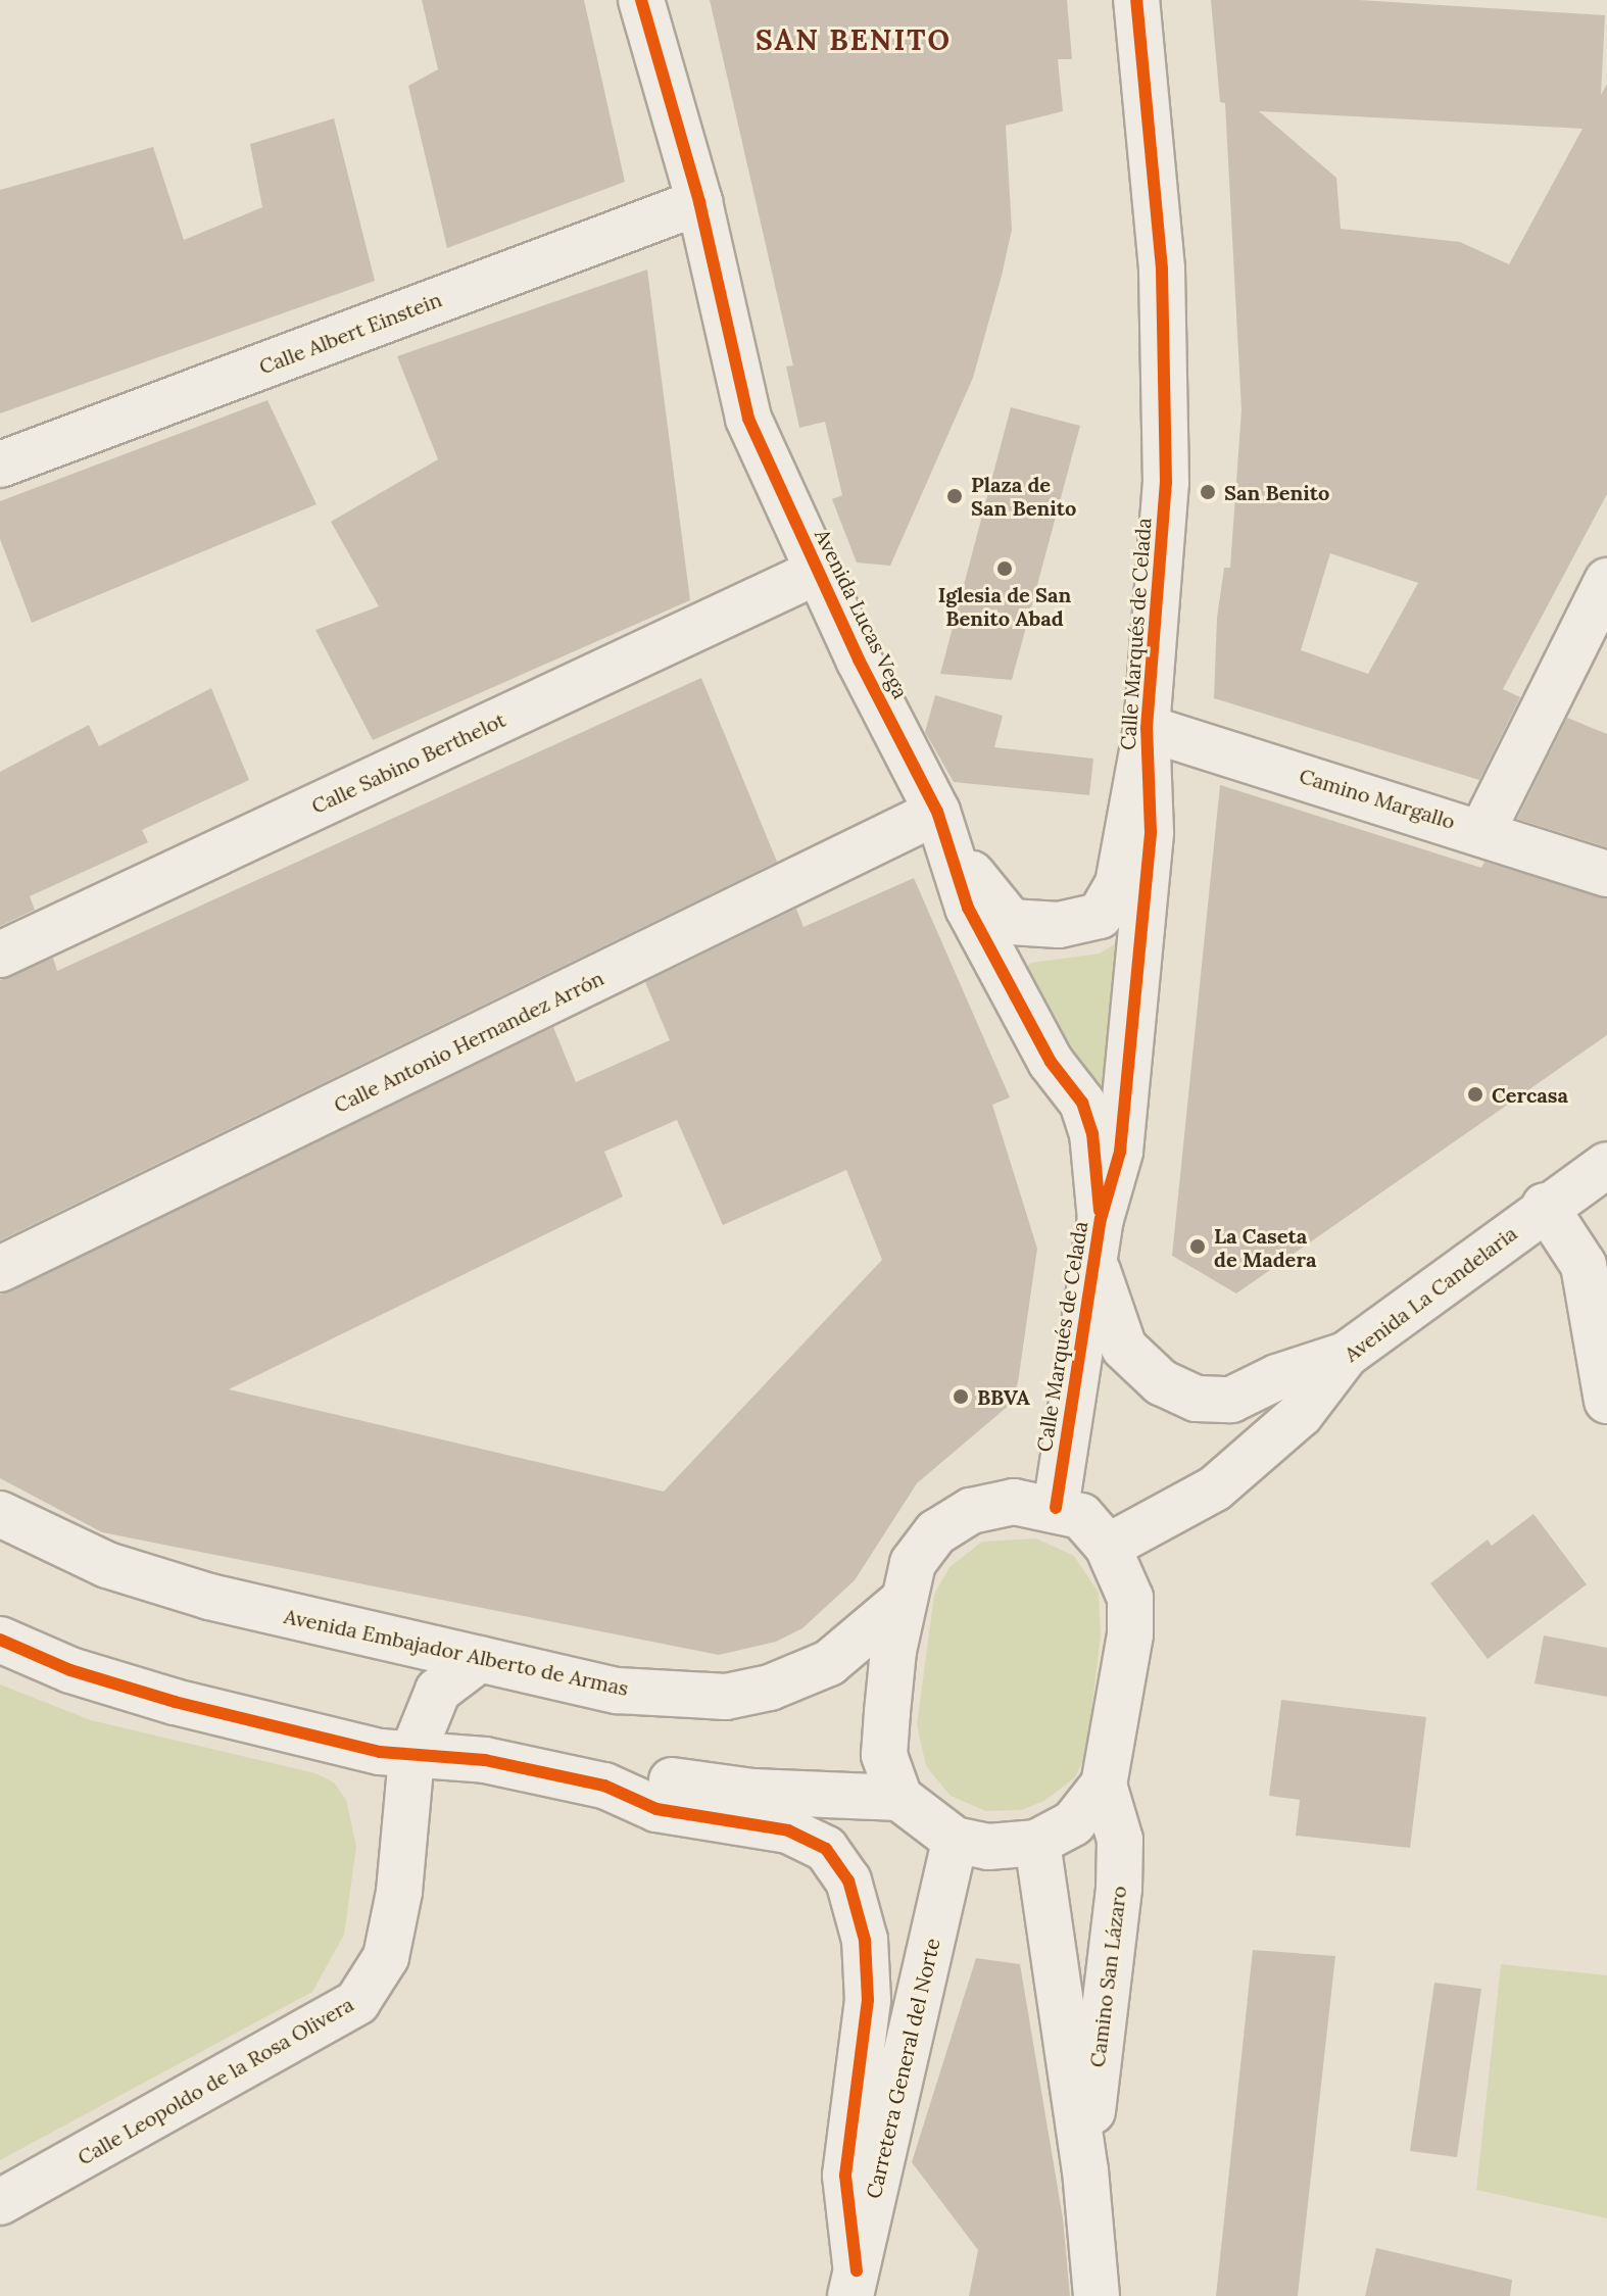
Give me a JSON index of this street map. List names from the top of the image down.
{
  "streets": {
    "street": [
      "Calle Albert Einstein",
      "Avenida Lucas Vega",
      "Calle Marqués de Celada",
      "Calle Sabino Berthelot",
      "Camino Margallo",
      "Calle Antonio Hernandez Arrón",
      "Avenida La Candelaria",
      "Avenida Embajador Alberto de Armas",
      "Camino San Lázaro",
      "Carretera General del Norte",
      "Calle Leopoldo de la Rosa Olivera"
    ]
  },
  "crossings": [
    ["Calle Albert Einstein", "Avenida Lucas Vega"],
    ["Avenida Lucas Vega", "Calle Marqués de Celada"],
    ["Avenida Lucas Vega", "Calle Sabino Berthelot"],
    ["Avenida Lucas Vega", "Camino Margallo"],
    ["Avenida Lucas Vega", "Calle Antonio Hernandez Arrón"],
    ["Calle Marqués de Celada", "Camino Margallo"],
    ["Avenida Embajador Alberto de Armas", "Calle Leopoldo de la Rosa Olivera"]
  ],
  "districts": ["SAN BENITO"],
  "places": [
    "San Benito",
    "Plaza de San Benito",
    "Iglesia de San Benito Abad",
    "Cercasa",
    "La Caseta de Madera",
    "BBVA"
  ]
}
